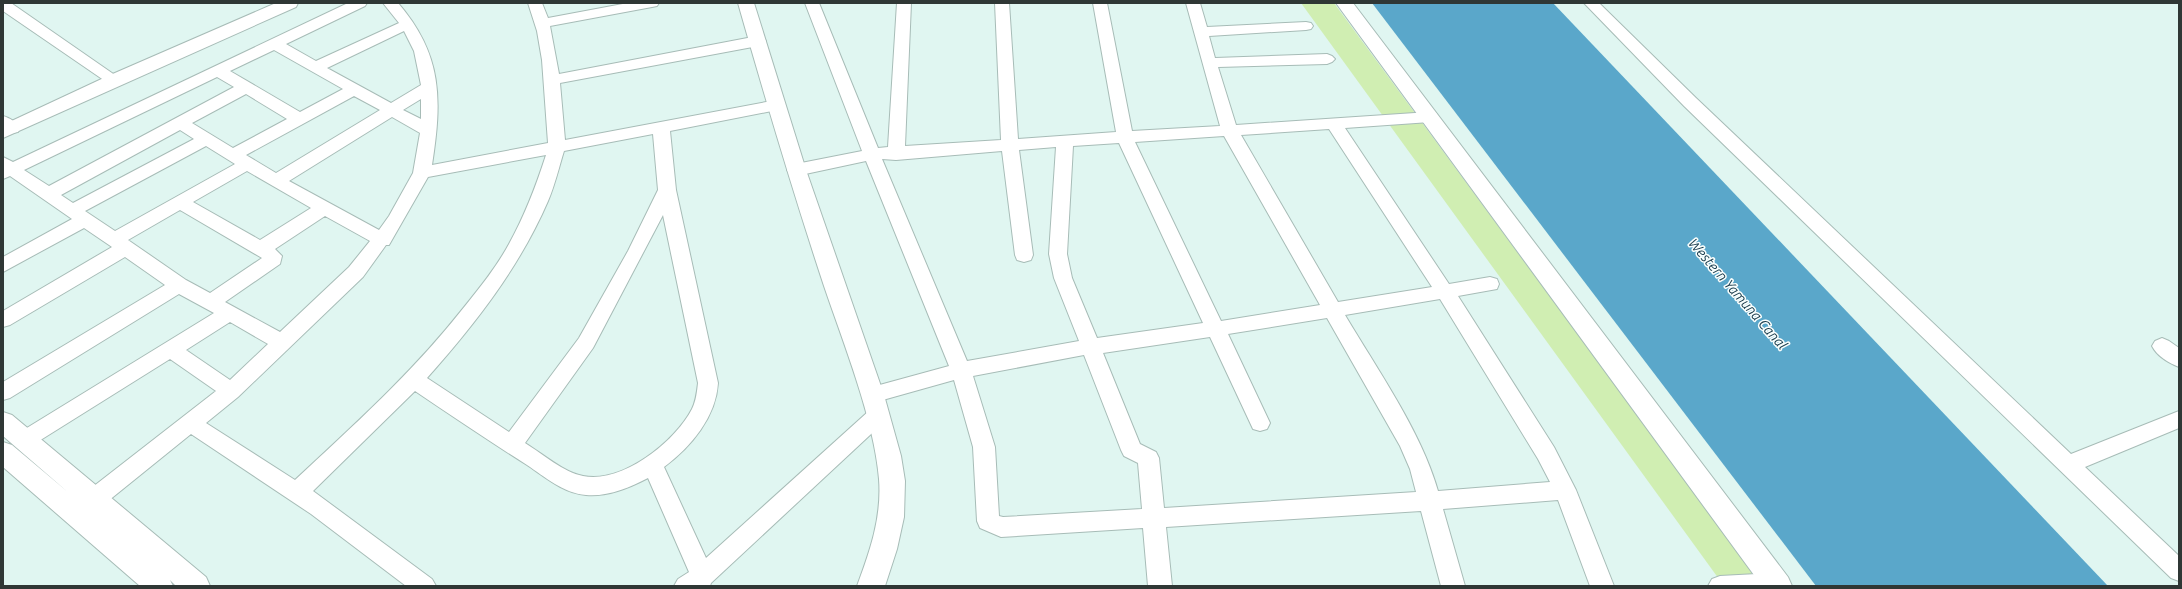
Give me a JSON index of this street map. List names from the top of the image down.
{
  "water": ["Western Yamuna Canal"]
}
